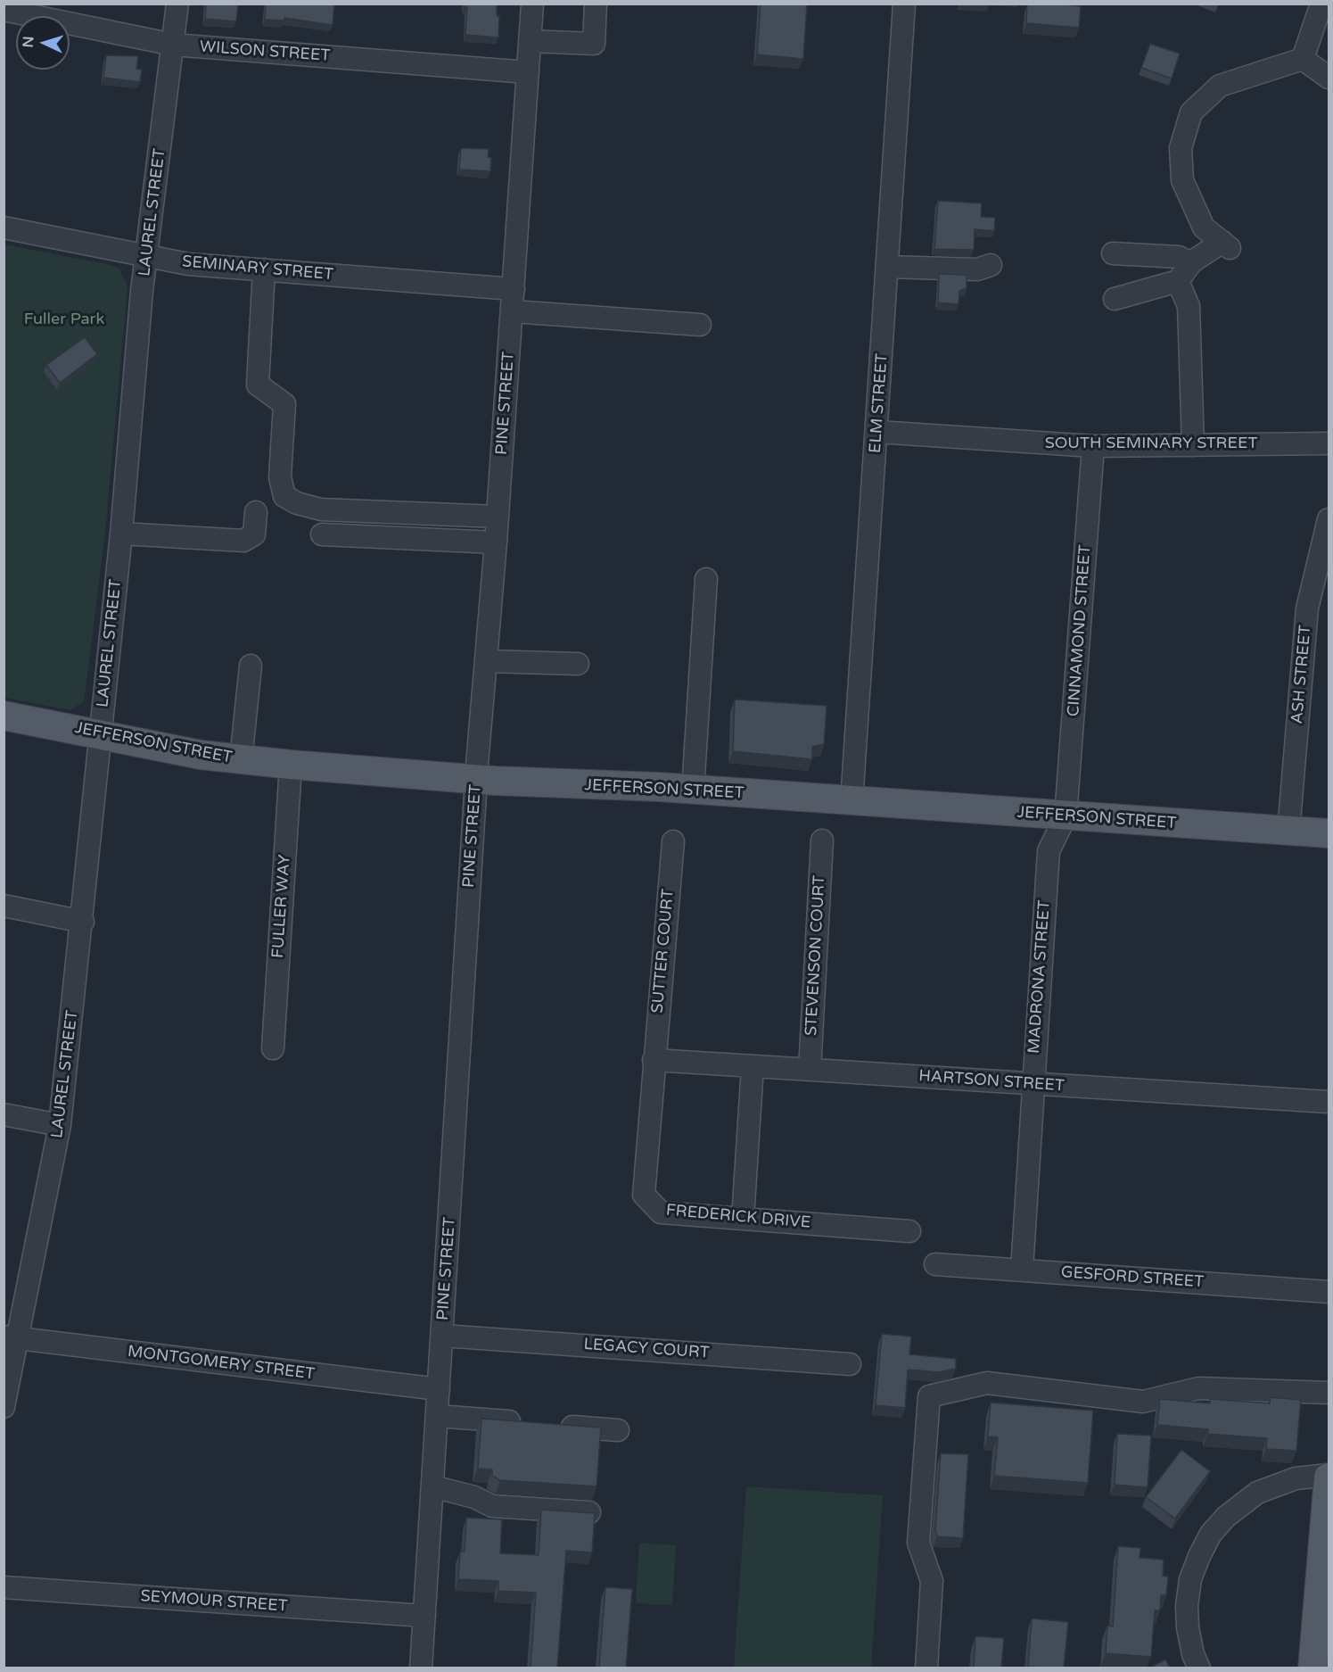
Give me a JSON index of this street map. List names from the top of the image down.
{
  "streets": {
    "main road": ["JEFFERSON STREET"],
    "street": [
      "WILSON STREET",
      "LAUREL STREET",
      "SEMINARY STREET",
      "PINE STREET",
      "ELM STREET",
      "SOUTH SEMINARY STREET",
      "CINNAMOND STREET",
      "ASH STREET",
      "FULLER WAY",
      "SUTTER COURT",
      "STEVENSON COURT",
      "MADRONA STREET",
      "HARTSON STREET",
      "FREDERICK DRIVE",
      "GESFORD STREET",
      "LEGACY COURT",
      "MONTGOMERY STREET",
      "SEYMOUR STREET"
    ]
  },
  "crossings": [
    ["WILSON STREET", "LAUREL STREET"],
    ["WILSON STREET", "PINE STREET"],
    ["LAUREL STREET", "SEMINARY STREET"],
    ["LAUREL STREET", "JEFFERSON STREET"],
    ["LAUREL STREET", "MONTGOMERY STREET"],
    ["SEMINARY STREET", "PINE STREET"],
    ["PINE STREET", "JEFFERSON STREET"],
    ["PINE STREET", "LEGACY COURT"],
    ["PINE STREET", "MONTGOMERY STREET"],
    ["PINE STREET", "SEYMOUR STREET"],
    ["ELM STREET", "SOUTH SEMINARY STREET"],
    ["ELM STREET", "JEFFERSON STREET"],
    ["SOUTH SEMINARY STREET", "CINNAMOND STREET"],
    ["CINNAMOND STREET", "JEFFERSON STREET"],
    ["CINNAMOND STREET", "MADRONA STREET"],
    ["ASH STREET", "JEFFERSON STREET"],
    ["JEFFERSON STREET", "FULLER WAY"],
    ["JEFFERSON STREET", "MADRONA STREET"],
    ["SUTTER COURT", "HARTSON STREET"],
    ["SUTTER COURT", "FREDERICK DRIVE"],
    ["STEVENSON COURT", "HARTSON STREET"],
    ["MADRONA STREET", "HARTSON STREET"],
    ["MADRONA STREET", "GESFORD STREET"],
    ["HARTSON STREET", "FREDERICK DRIVE"]
  ],
  "parks": ["Fuller Park"],
  "north": "left"
}
